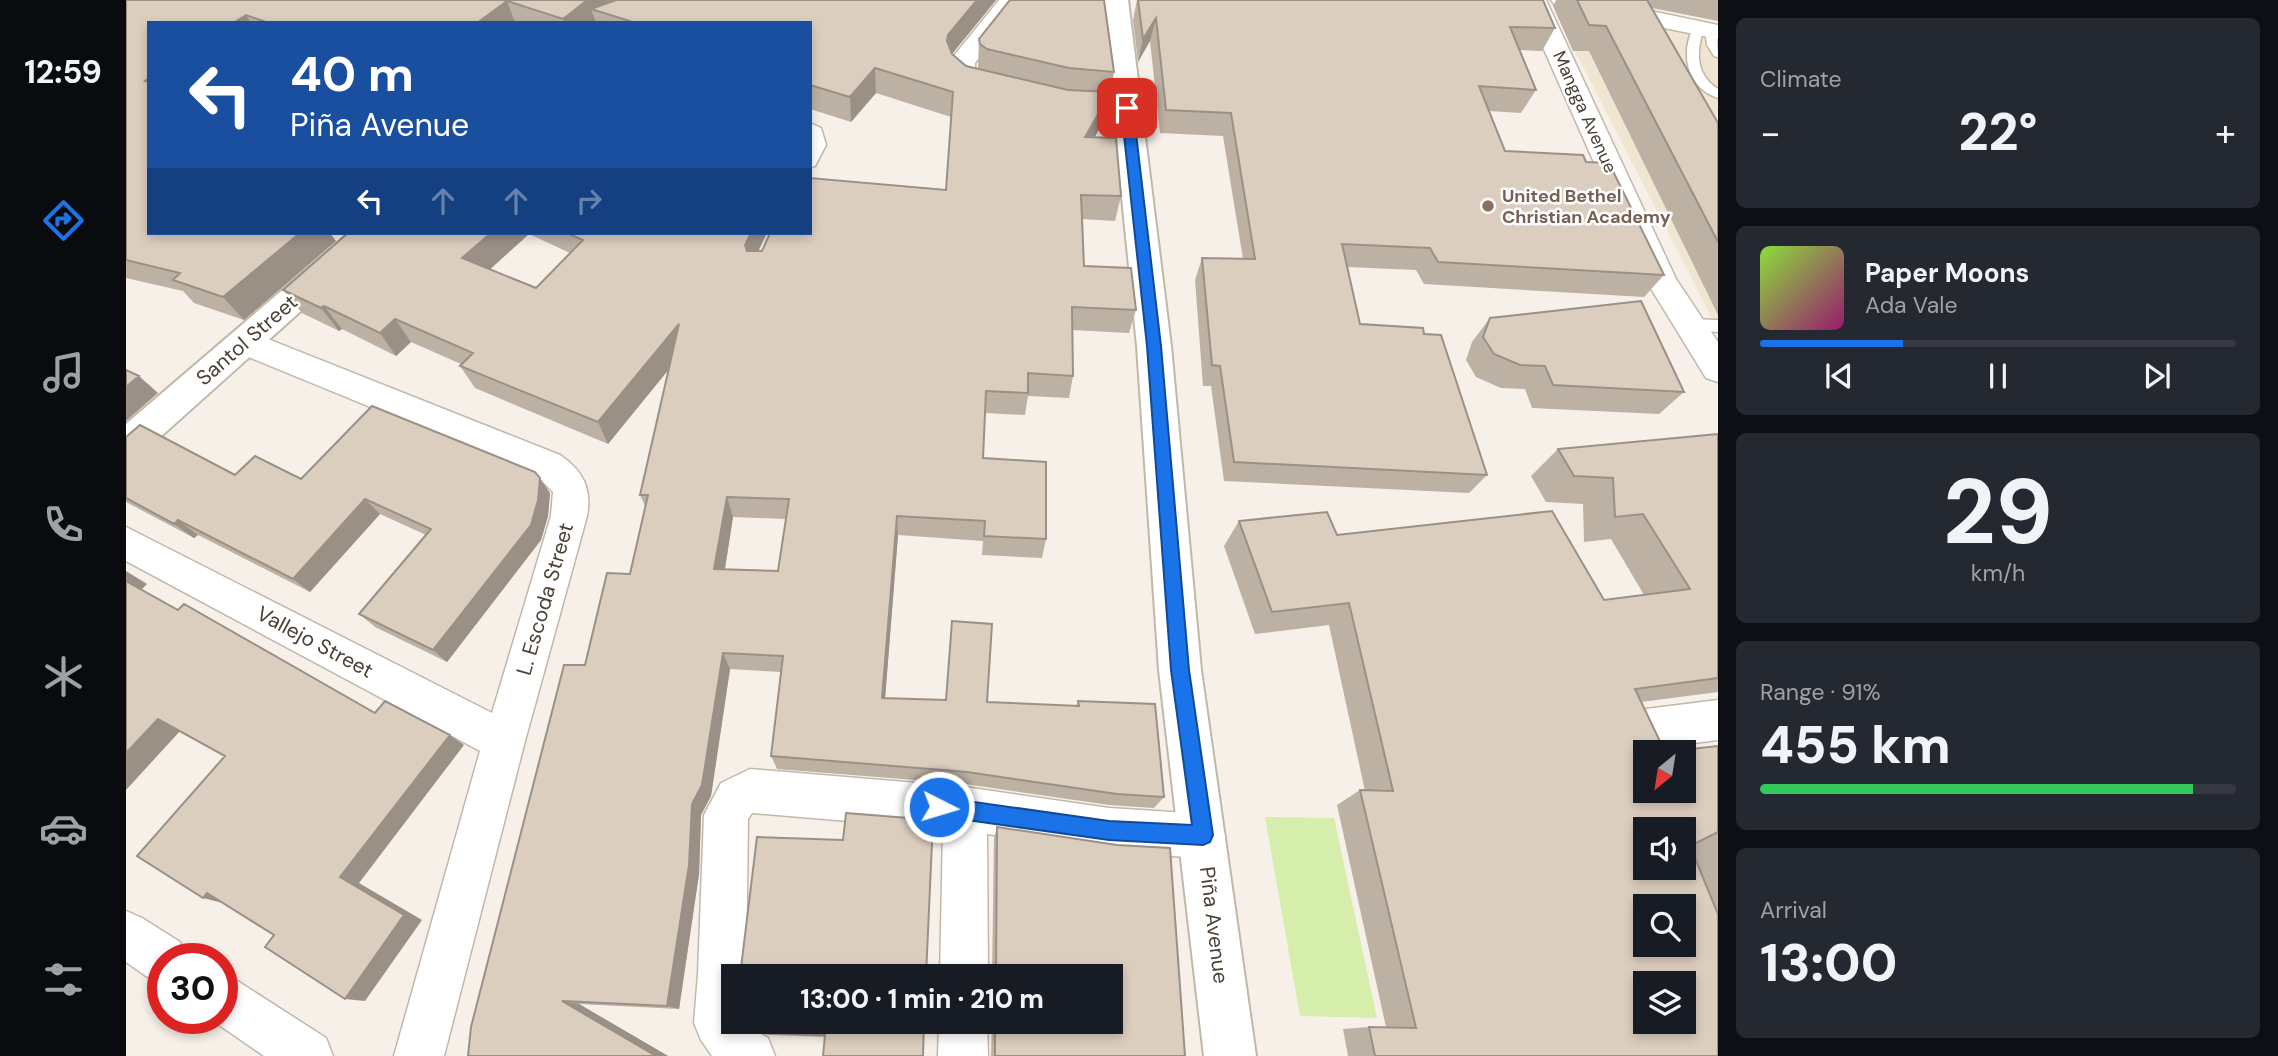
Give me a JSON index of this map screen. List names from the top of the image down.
{
  "streets": {
    "street": [
      "Mangga Avenue",
      "Santol Street",
      "L. Escoda Street",
      "Vallejo Street",
      "Piña Avenue"
    ]
  },
  "crossings": [
    ["Santol Street", "L. Escoda Street"],
    ["L. Escoda Street", "Vallejo Street"]
  ],
  "places": ["United Bethel Christian Academy"],
  "north": "bottom left",
  "page": {
    "tabs": "12:59",
    "tile": [
      "Climate",
      ["29", "km/h"],
      ["Range · 91%", "455 km"],
      ["Arrival", "13:00"]
    ],
    "turn": ["40 m", "Piña Avenue"],
    "heat": ["−", "22°", "+"],
    "song": ["Paper Moons", "Ada Vale"],
    "limit": "30",
    "trip": "13:00 · 1 min · 210 m"
  }
}
